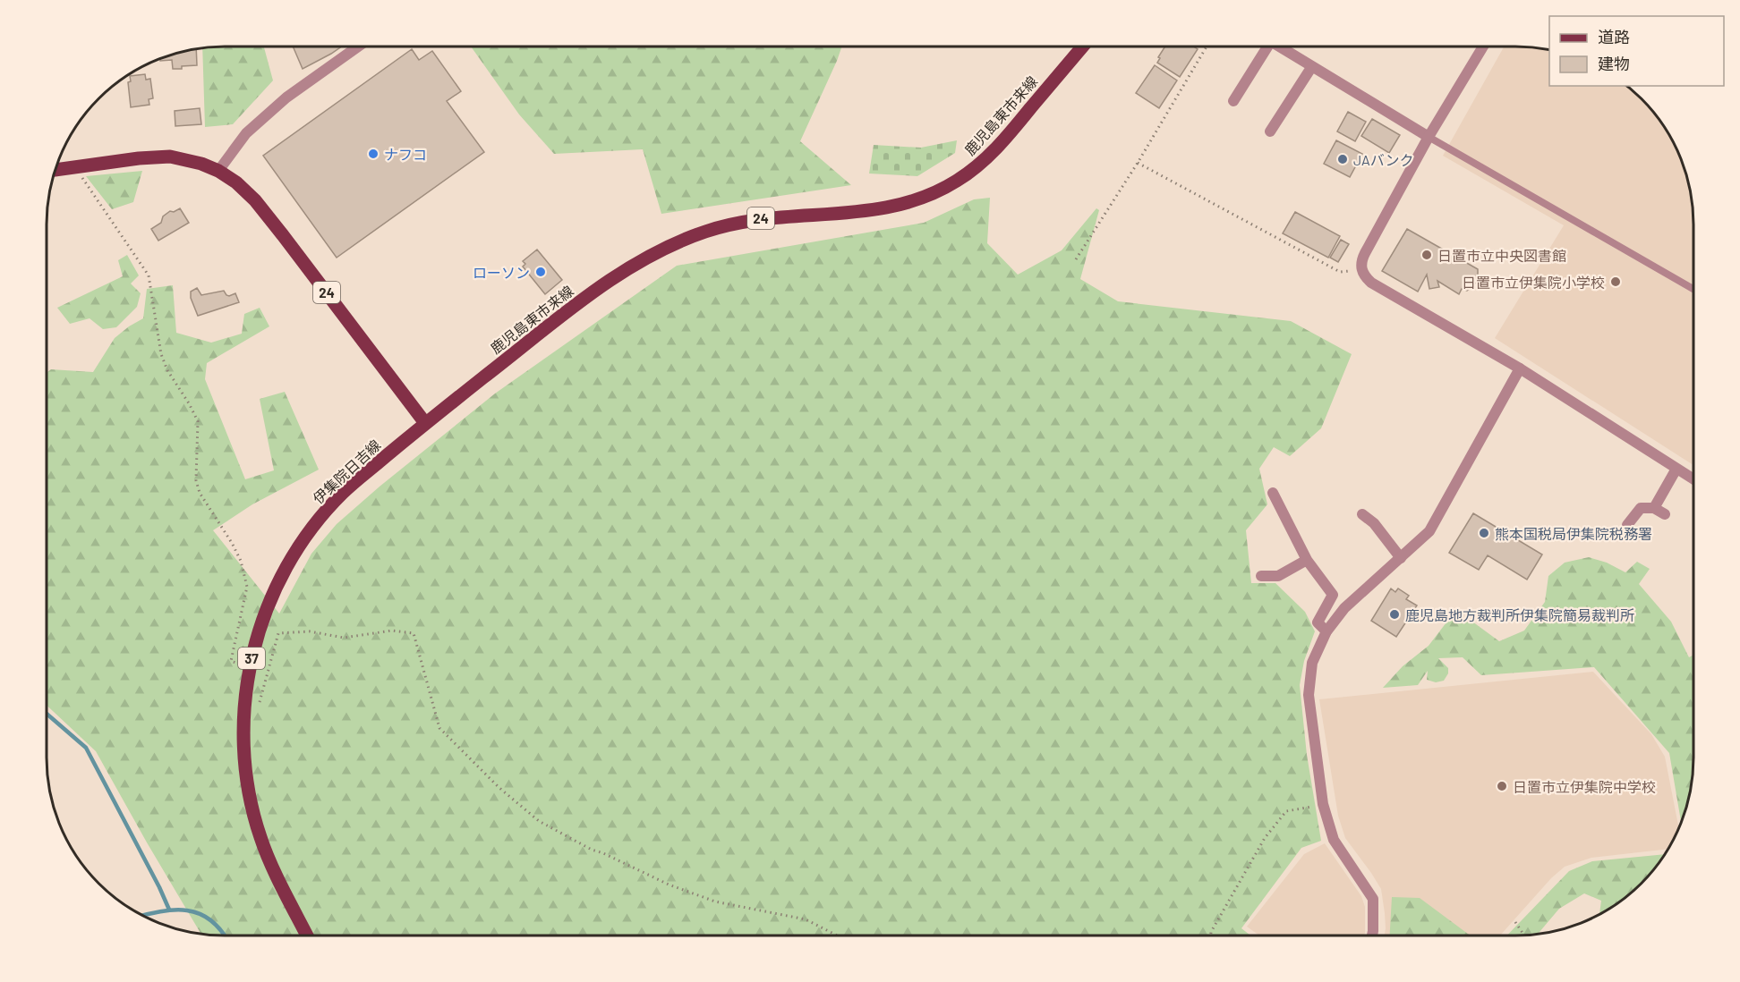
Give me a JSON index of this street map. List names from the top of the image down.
{
  "streets": {
    "main road": [
      "鹿児島東市来線",
      "24",
      "伊集院日吉線",
      "37"
    ]
  },
  "crossings": [
    ["鹿児島東市来線", "24"],
    ["鹿児島東市来線", "伊集院日吉線"],
    ["24", "伊集院日吉線"]
  ],
  "places": [
    "ナフコ",
    "JAバンク",
    "日置市立中央図書館",
    "ローソン",
    "日置市立伊集院小学校",
    "熊本国税局伊集院税務署",
    "鹿児島地方裁判所伊集院簡易裁判所",
    "日置市立伊集院中学校"
  ],
  "legend": ["道路", "建物"]
}
